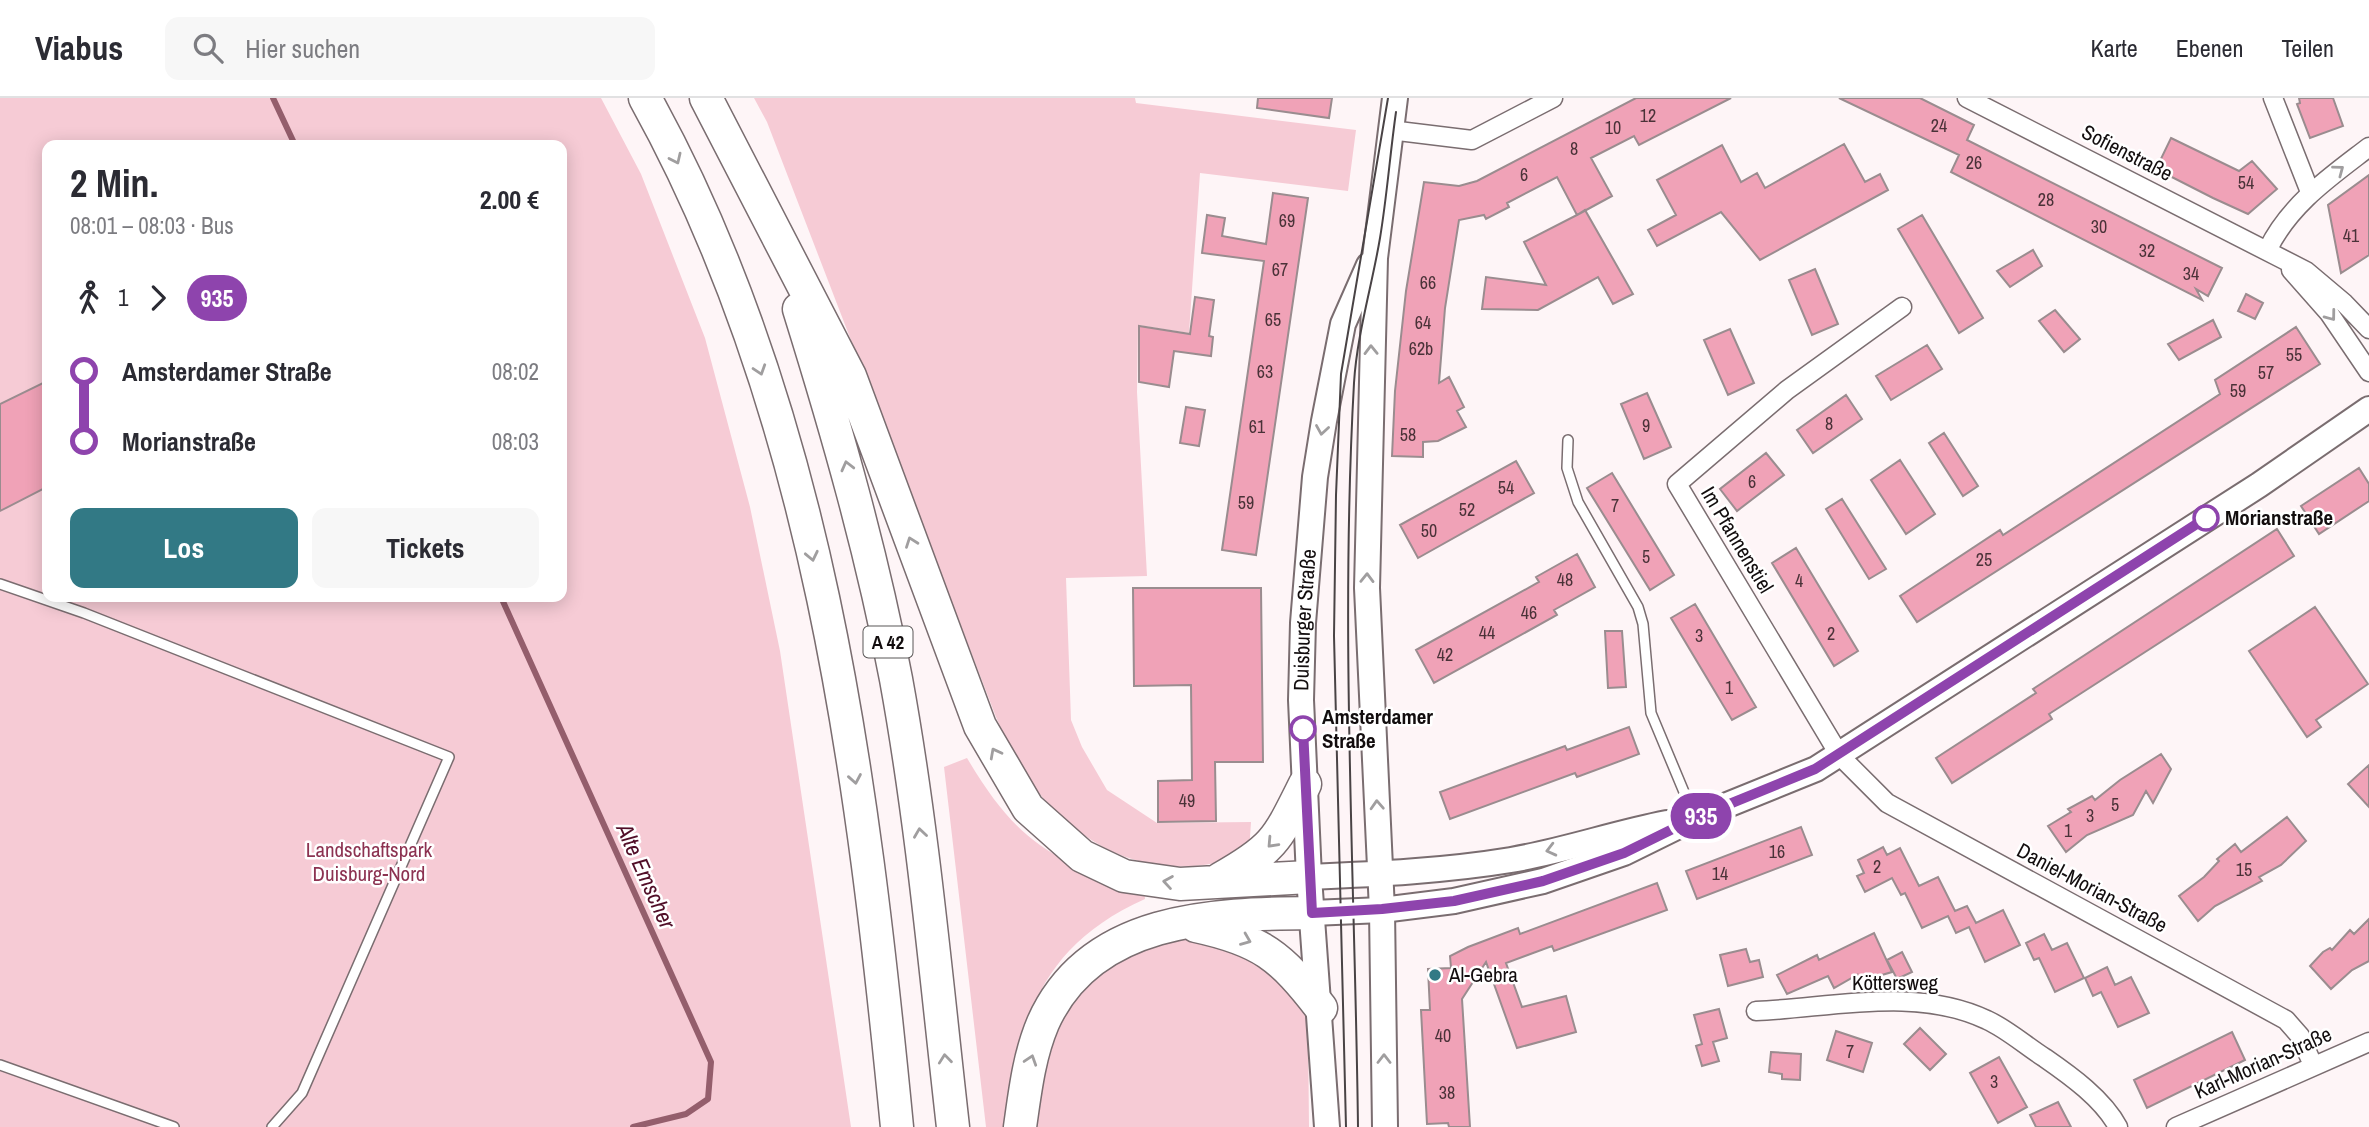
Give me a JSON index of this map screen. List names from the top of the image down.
{
  "streets": {
    "highway": ["A 42"],
    "main road": ["Duisburger Straße"],
    "street": [
      "Sofienstraße",
      "Im Pfannenstiel",
      "Daniel-Morian-Straße",
      "Köttersweg",
      "Karl-Morian-Straße"
    ]
  },
  "crossings": [
    ["Im Pfannenstiel", "Daniel-Morian-Straße"],
    ["Daniel-Morian-Straße", "Karl-Morian-Straße"]
  ],
  "water": ["Alte Emscher"],
  "parks": ["Landschaftspark Duisburg-Nord"],
  "places": ["Morianstraße", "Amsterdamer Straße", "Al-Gebra"],
  "lines": ["bus line 935"],
  "house_numbers": [
    "12",
    "24",
    "10",
    "8",
    "26",
    "6",
    "54",
    "28",
    "69",
    "30",
    "41",
    "32",
    "67",
    "34",
    "66",
    "65",
    "64",
    "62b",
    "55",
    "63",
    "57",
    "59",
    "8",
    "9",
    "61",
    "58",
    "6",
    "54",
    "59",
    "7",
    "52",
    "50",
    "5",
    "25",
    "48",
    "4",
    "46",
    "44",
    "2",
    "3",
    "42",
    "1",
    "49",
    "5",
    "3",
    "1",
    "16",
    "2",
    "15",
    "14",
    "40",
    "7",
    "3",
    "38"
  ],
  "page": {
    "header": "Viabus",
    "search": "Hier suchen",
    "nav": ["Karte", "Ebenen", "Teilen"],
    "on_map": "935",
    "heading": ["2 Min.", "08:01 – 08:03 · Bus", "2.00 €"],
    "legs": ["1", "935"],
    "list": [
      {
        "name": "Amsterdamer Straße",
        "value": "08:02"
      },
      {
        "name": "Morianstraße",
        "value": "08:03"
      }
    ],
    "buttons": ["Los", "Tickets"]
  }
}
